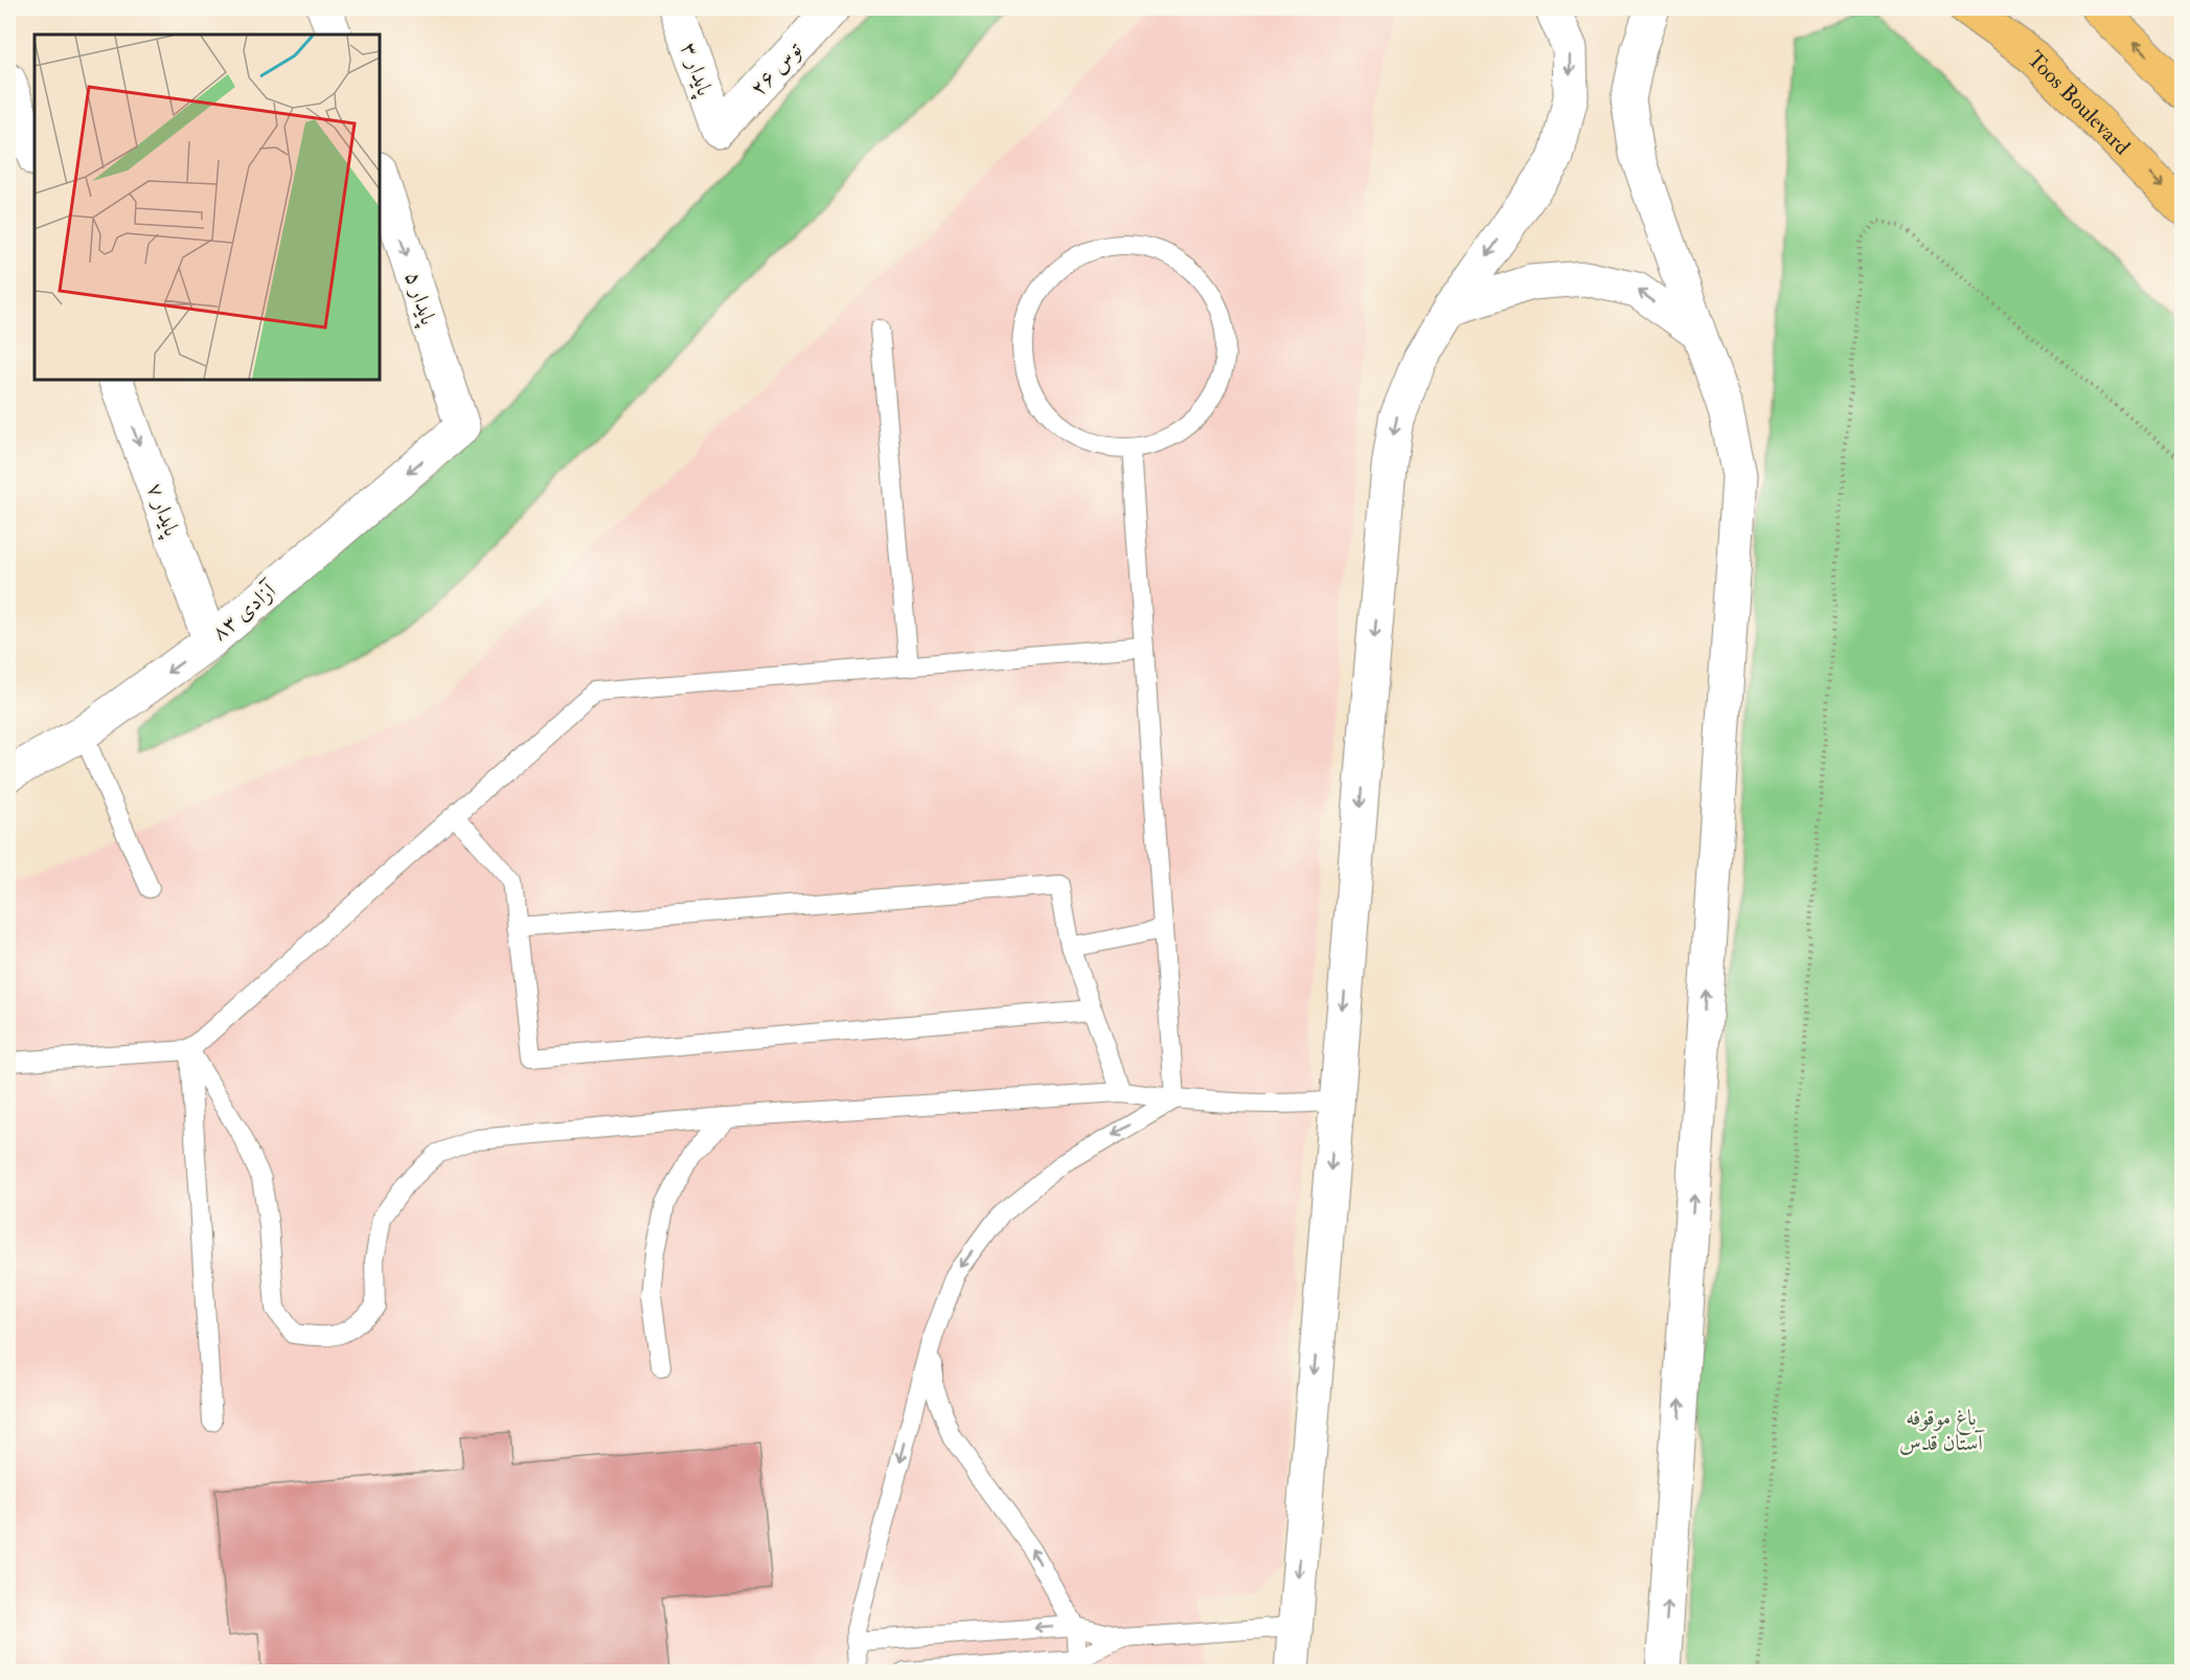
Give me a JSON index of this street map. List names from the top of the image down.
{
  "streets": {
    "main road": ["Toos Boulevard"],
    "street": [
      "پایدار ۳",
      "توس ۲۶",
      "پایدار ۵",
      "پایدار ۷",
      "آزادی ۸۳"
    ]
  },
  "crossings": [
    ["پایدار ۳", "توس ۲۶"],
    ["پایدار ۵", "آزادی ۸۳"],
    ["پایدار ۷", "آزادی ۸۳"]
  ],
  "one_way": ["پایدار ۵", "پایدار ۷", "آزادی ۸۳"],
  "parks": ["باغ موقوفه آستان قدس"]
}
